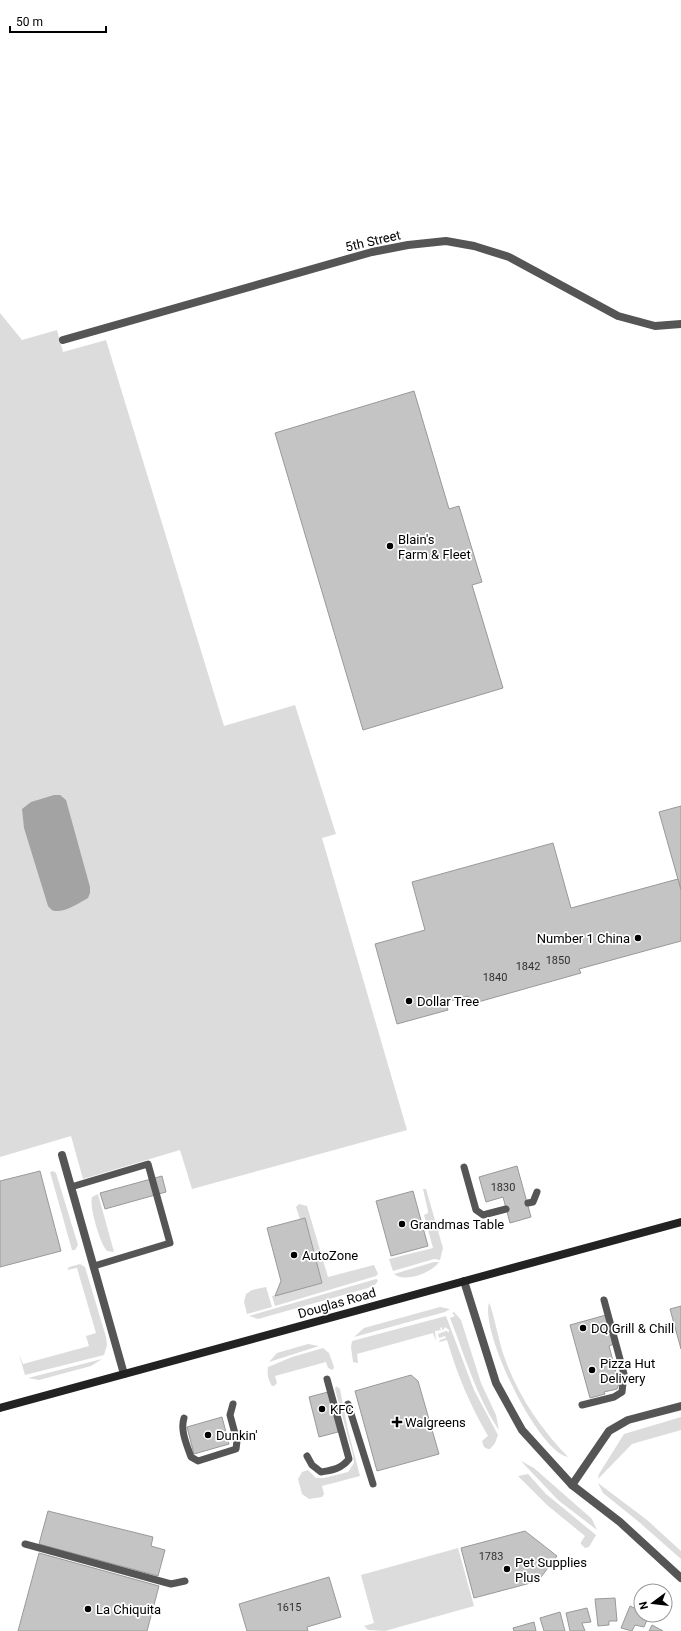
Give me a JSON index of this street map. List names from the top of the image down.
{
  "streets": {
    "street": ["5th Street", "Douglas Road"]
  },
  "places": {
    "other": [
      "Blain's Farm & Fleet",
      "Number 1 China",
      "Dollar Tree",
      "Grandmas Table",
      "AutoZone",
      "DQ Grill & Chill",
      "Pizza Hut Delivery",
      "KFC",
      "Dunkin'",
      "Pet Supplies Plus",
      "La Chiquita"
    ],
    "health": ["Walgreens"]
  },
  "house_numbers": [
    "1850",
    "1842",
    "1840",
    "1830",
    "1783",
    "1615"
  ],
  "scale_bar": "50 m",
  "north": "left"
}
